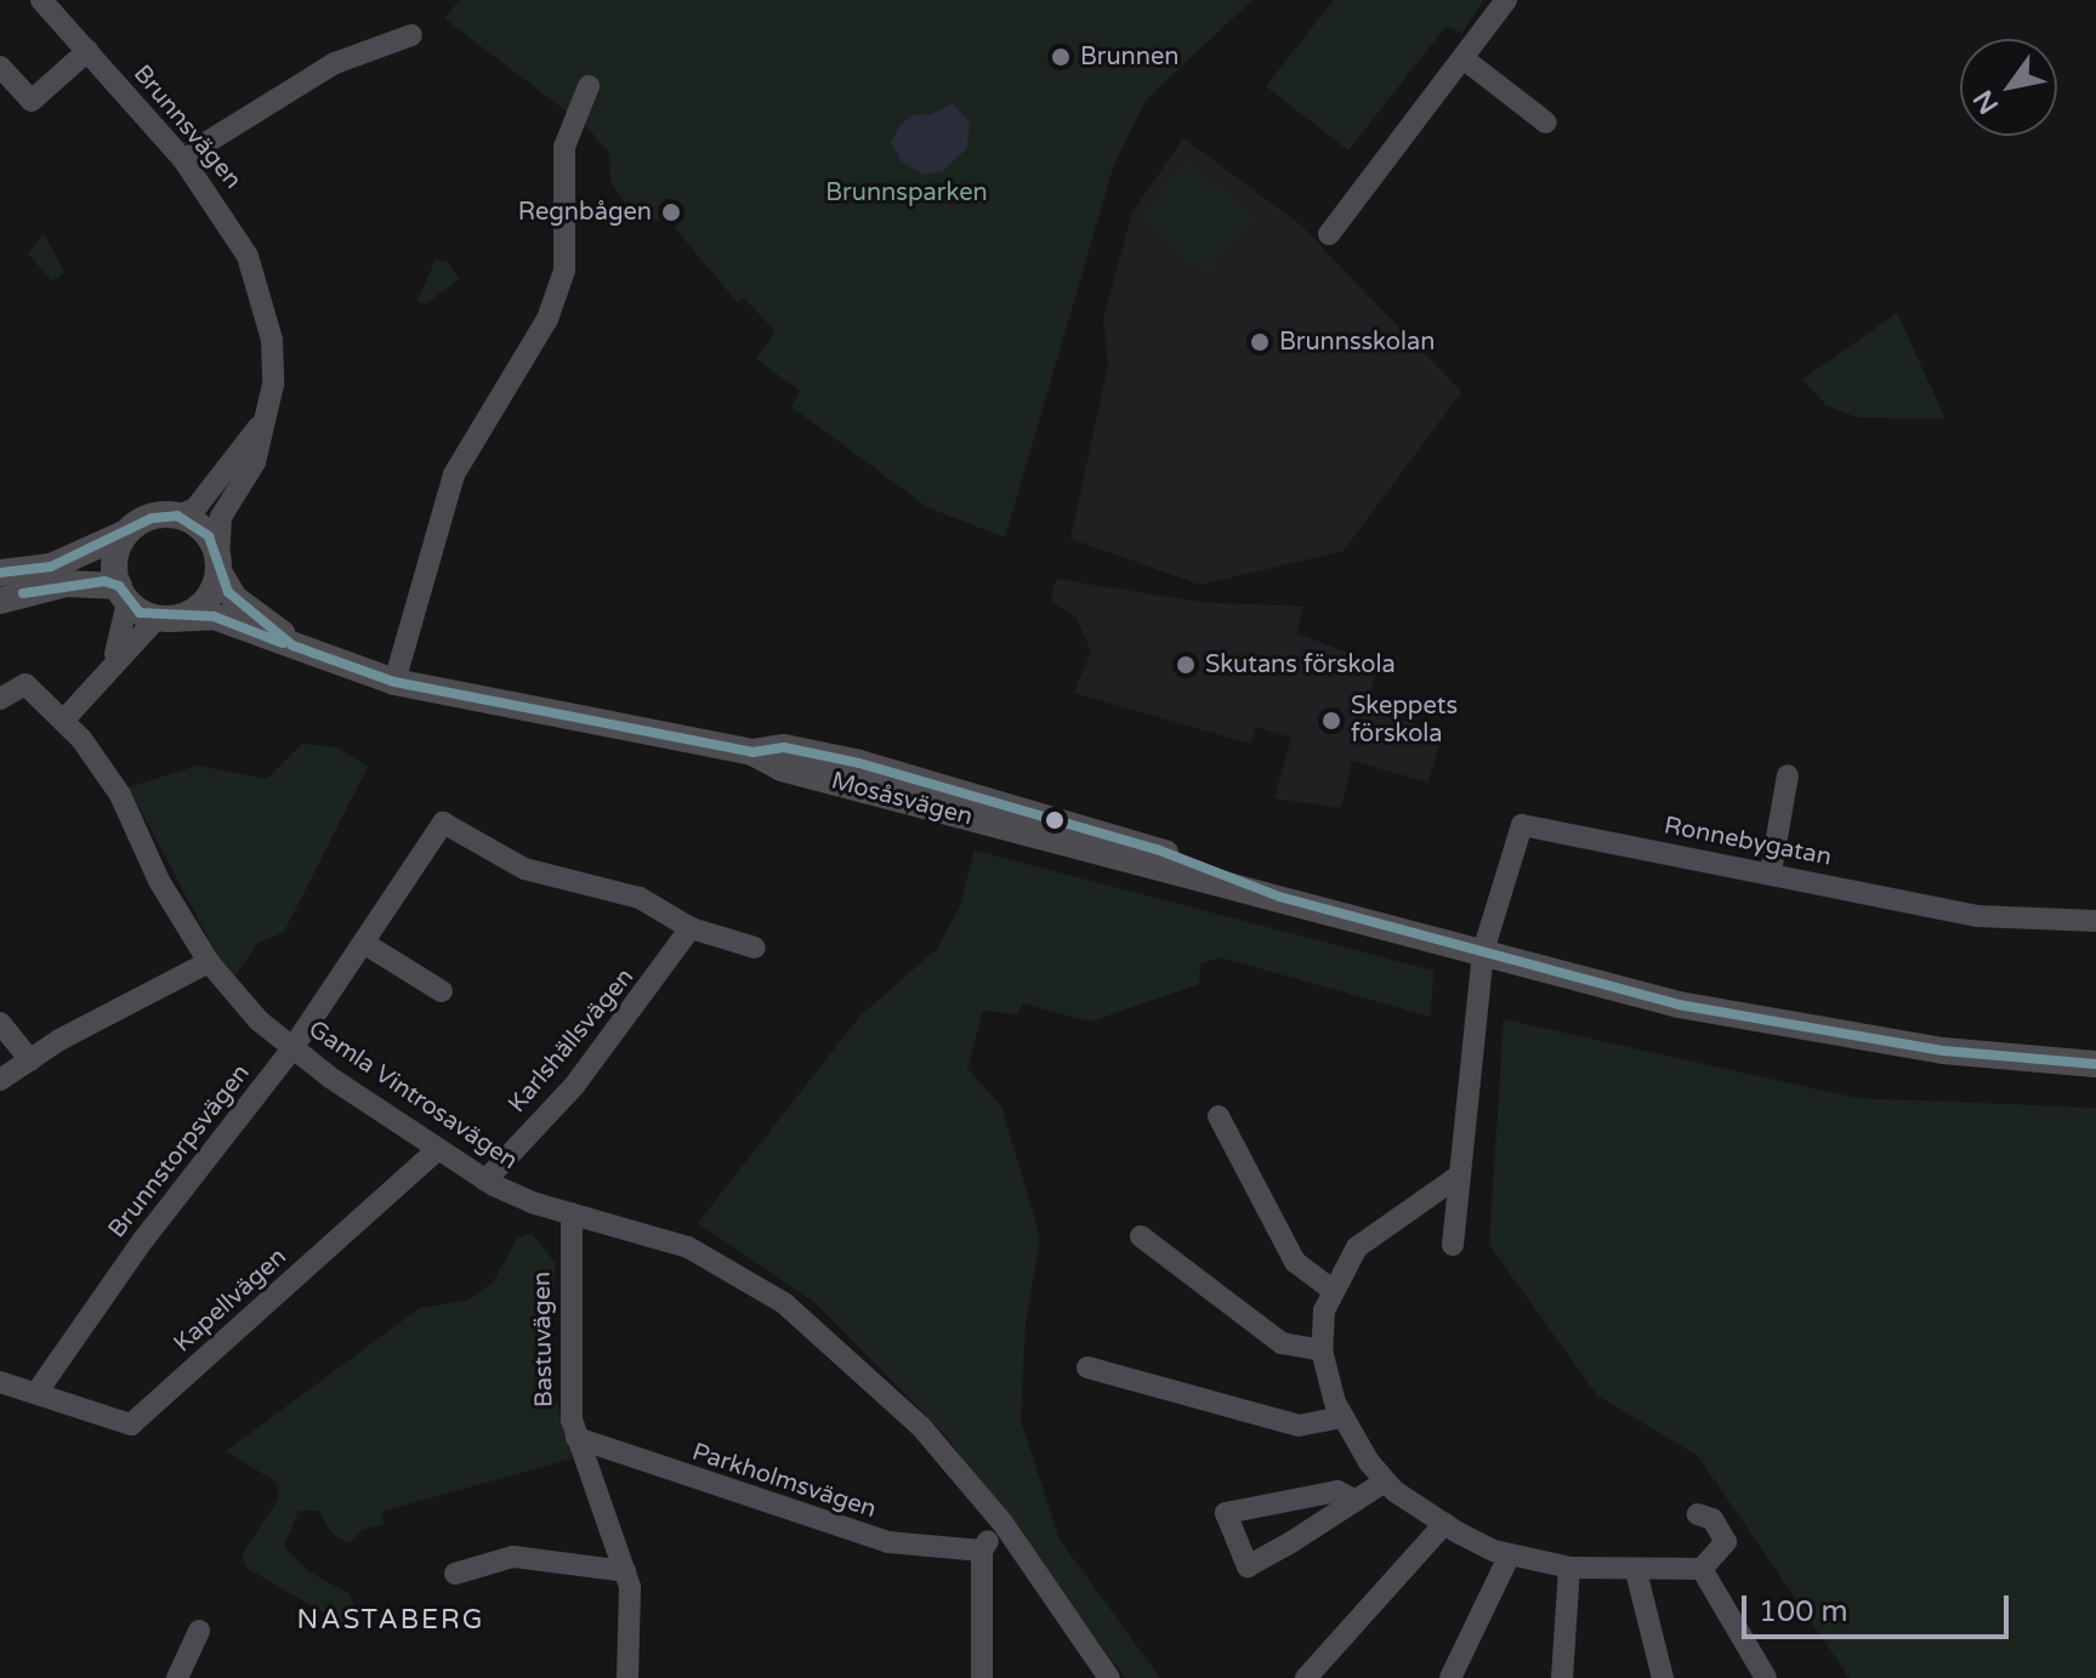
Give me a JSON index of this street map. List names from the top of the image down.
{
  "streets": {
    "main road": ["Mosåsvägen"],
    "street": [
      "Brunnsvägen",
      "Ronnebygatan",
      "Karlshällsvägen",
      "Gamla Vintrosavägen",
      "Brunnstorpsvägen",
      "Kapellvägen",
      "Bastuvägen",
      "Parkholmsvägen"
    ]
  },
  "crossings": [
    ["Brunnsvägen", "Mosåsvägen"],
    ["Mosåsvägen", "Ronnebygatan"],
    ["Karlshällsvägen", "Gamla Vintrosavägen"],
    ["Karlshällsvägen", "Brunnstorpsvägen"],
    ["Gamla Vintrosavägen", "Brunnstorpsvägen"],
    ["Gamla Vintrosavägen", "Kapellvägen"],
    ["Gamla Vintrosavägen", "Bastuvägen"],
    ["Brunnstorpsvägen", "Kapellvägen"],
    ["Bastuvägen", "Parkholmsvägen"]
  ],
  "districts": ["NASTABERG"],
  "parks": ["Brunnsparken"],
  "places": [
    "Brunnen",
    "Regnbågen",
    "Brunnsskolan",
    "Skutans förskola",
    "Skeppets förskola"
  ],
  "scale_bar": "100 m",
  "north": "bottom left"
}
